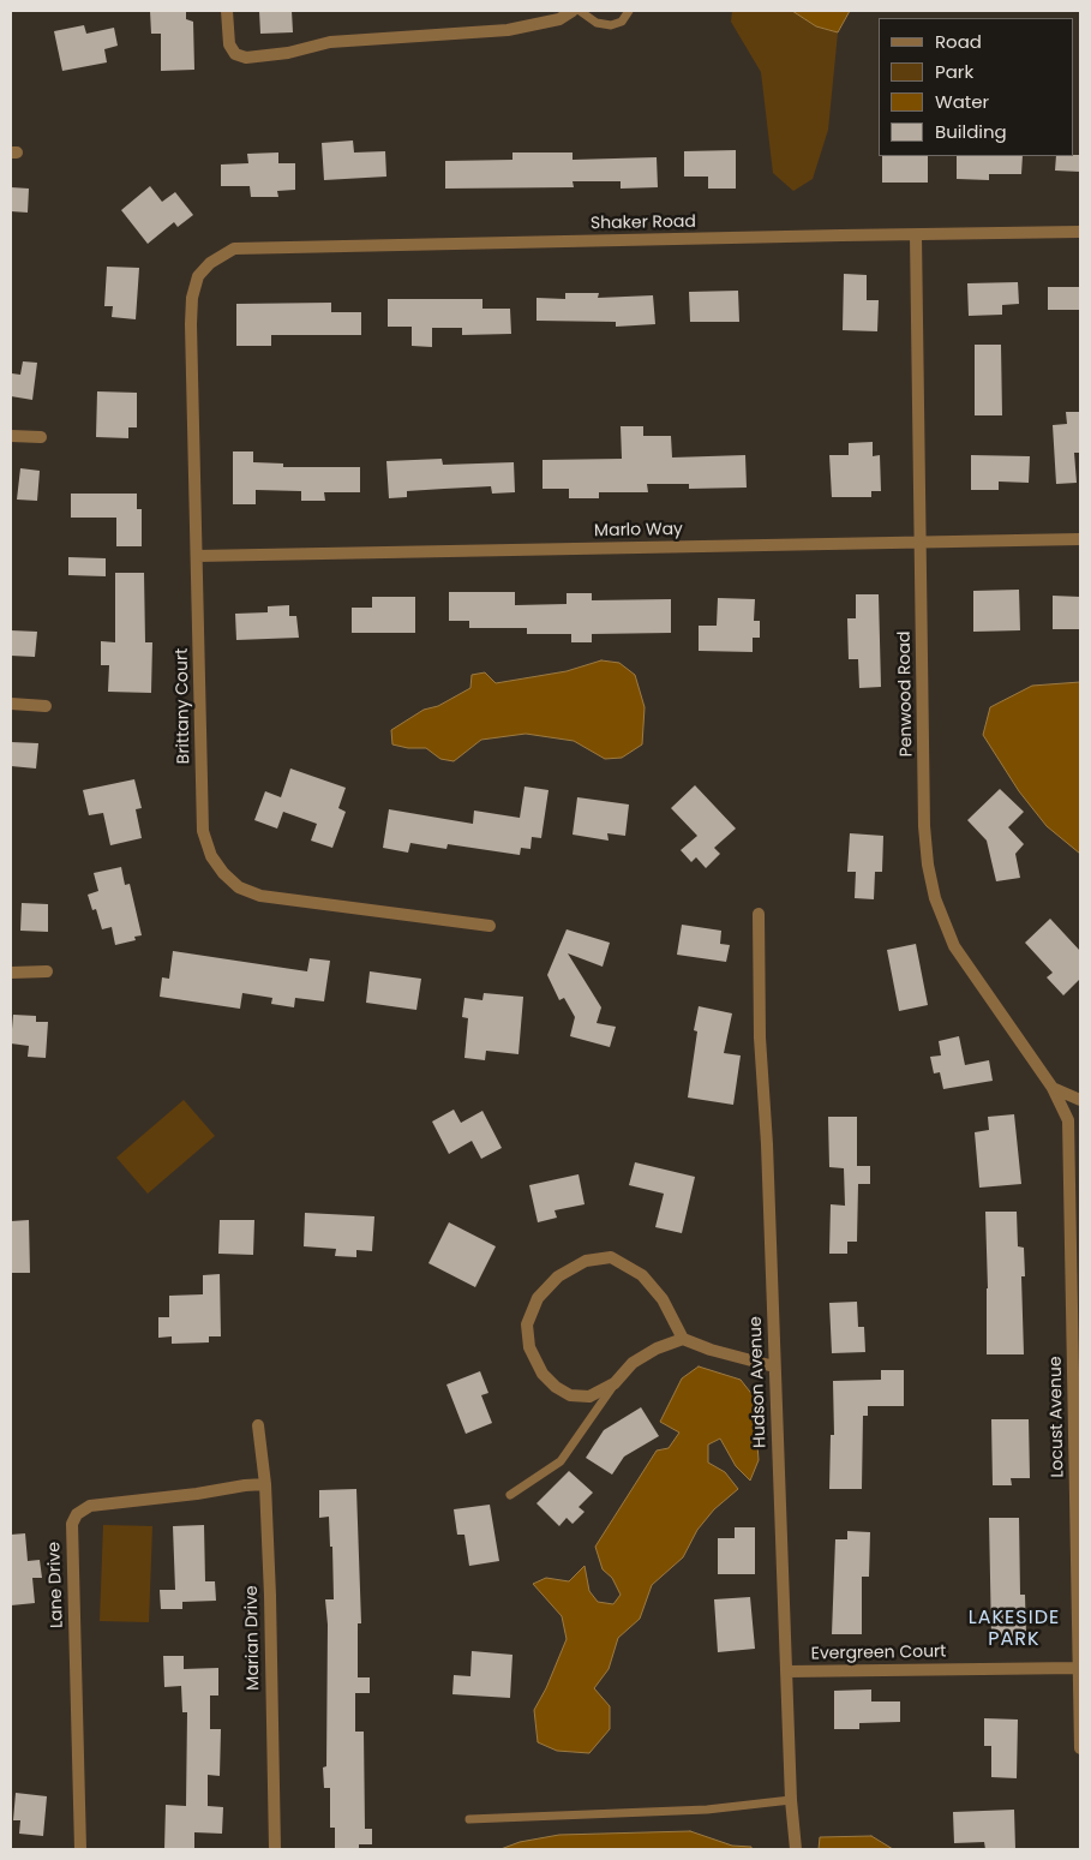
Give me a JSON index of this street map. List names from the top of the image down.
{
  "streets": {
    "street": [
      "Shaker Road",
      "Marlo Way",
      "Penwood Road",
      "Brittany Court",
      "Hudson Avenue",
      "Locust Avenue",
      "Lane Drive",
      "Marian Drive",
      "Evergreen Court"
    ]
  },
  "crossings": [
    ["Shaker Road", "Penwood Road"],
    ["Shaker Road", "Brittany Court"],
    ["Marlo Way", "Penwood Road"],
    ["Marlo Way", "Brittany Court"],
    ["Penwood Road", "Locust Avenue"],
    ["Hudson Avenue", "Evergreen Court"],
    ["Locust Avenue", "Evergreen Court"],
    ["Lane Drive", "Marian Drive"]
  ],
  "districts": ["LAKESIDE PARK"],
  "legend": [
    "Road",
    "Park",
    "Water",
    "Building"
  ]
}
